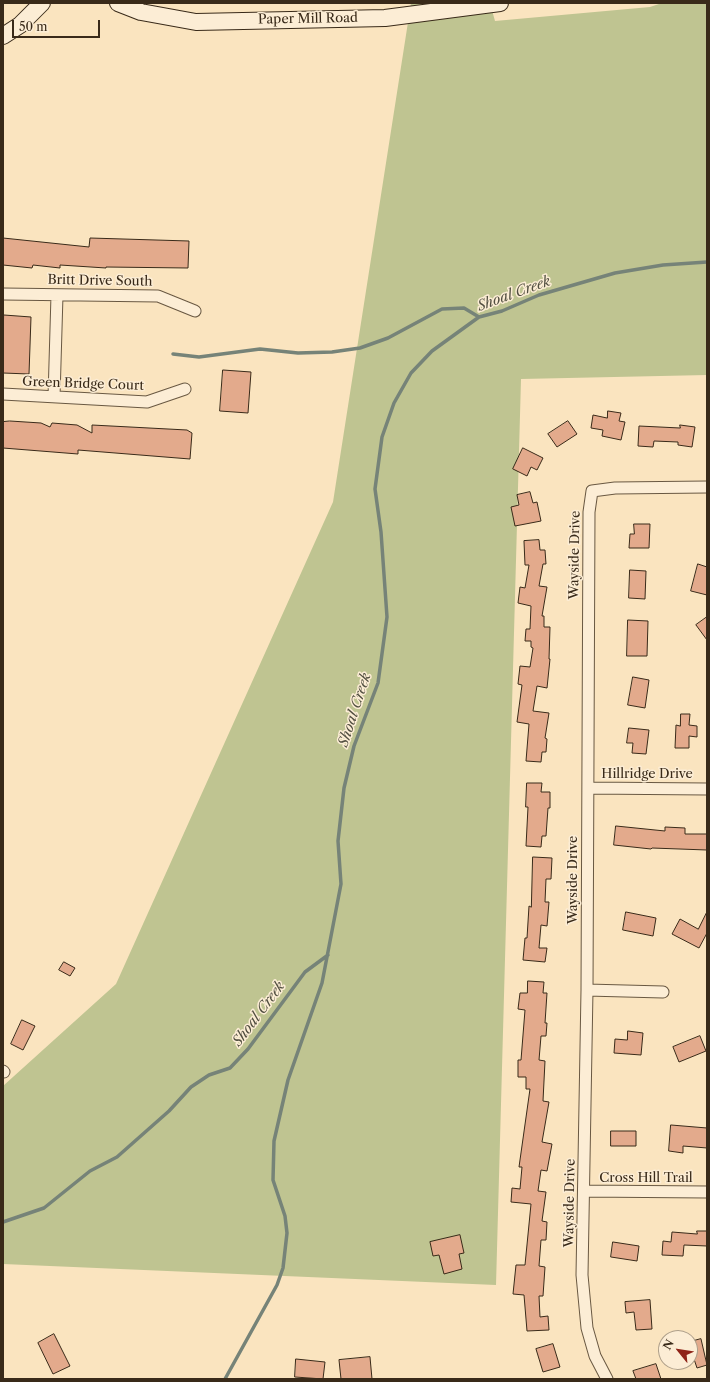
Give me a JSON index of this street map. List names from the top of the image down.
{
  "streets": {
    "street": [
      "Paper Mill Road",
      "Britt Drive South",
      "Green Bridge Court",
      "Wayside Drive",
      "Hillridge Drive",
      "Cross Hill Trail"
    ]
  },
  "crossings": [
    ["Wayside Drive", "Hillridge Drive"],
    ["Wayside Drive", "Cross Hill Trail"]
  ],
  "water": ["Shoal Creek"],
  "scale_bar": "50 m",
  "north": "top left"
}
